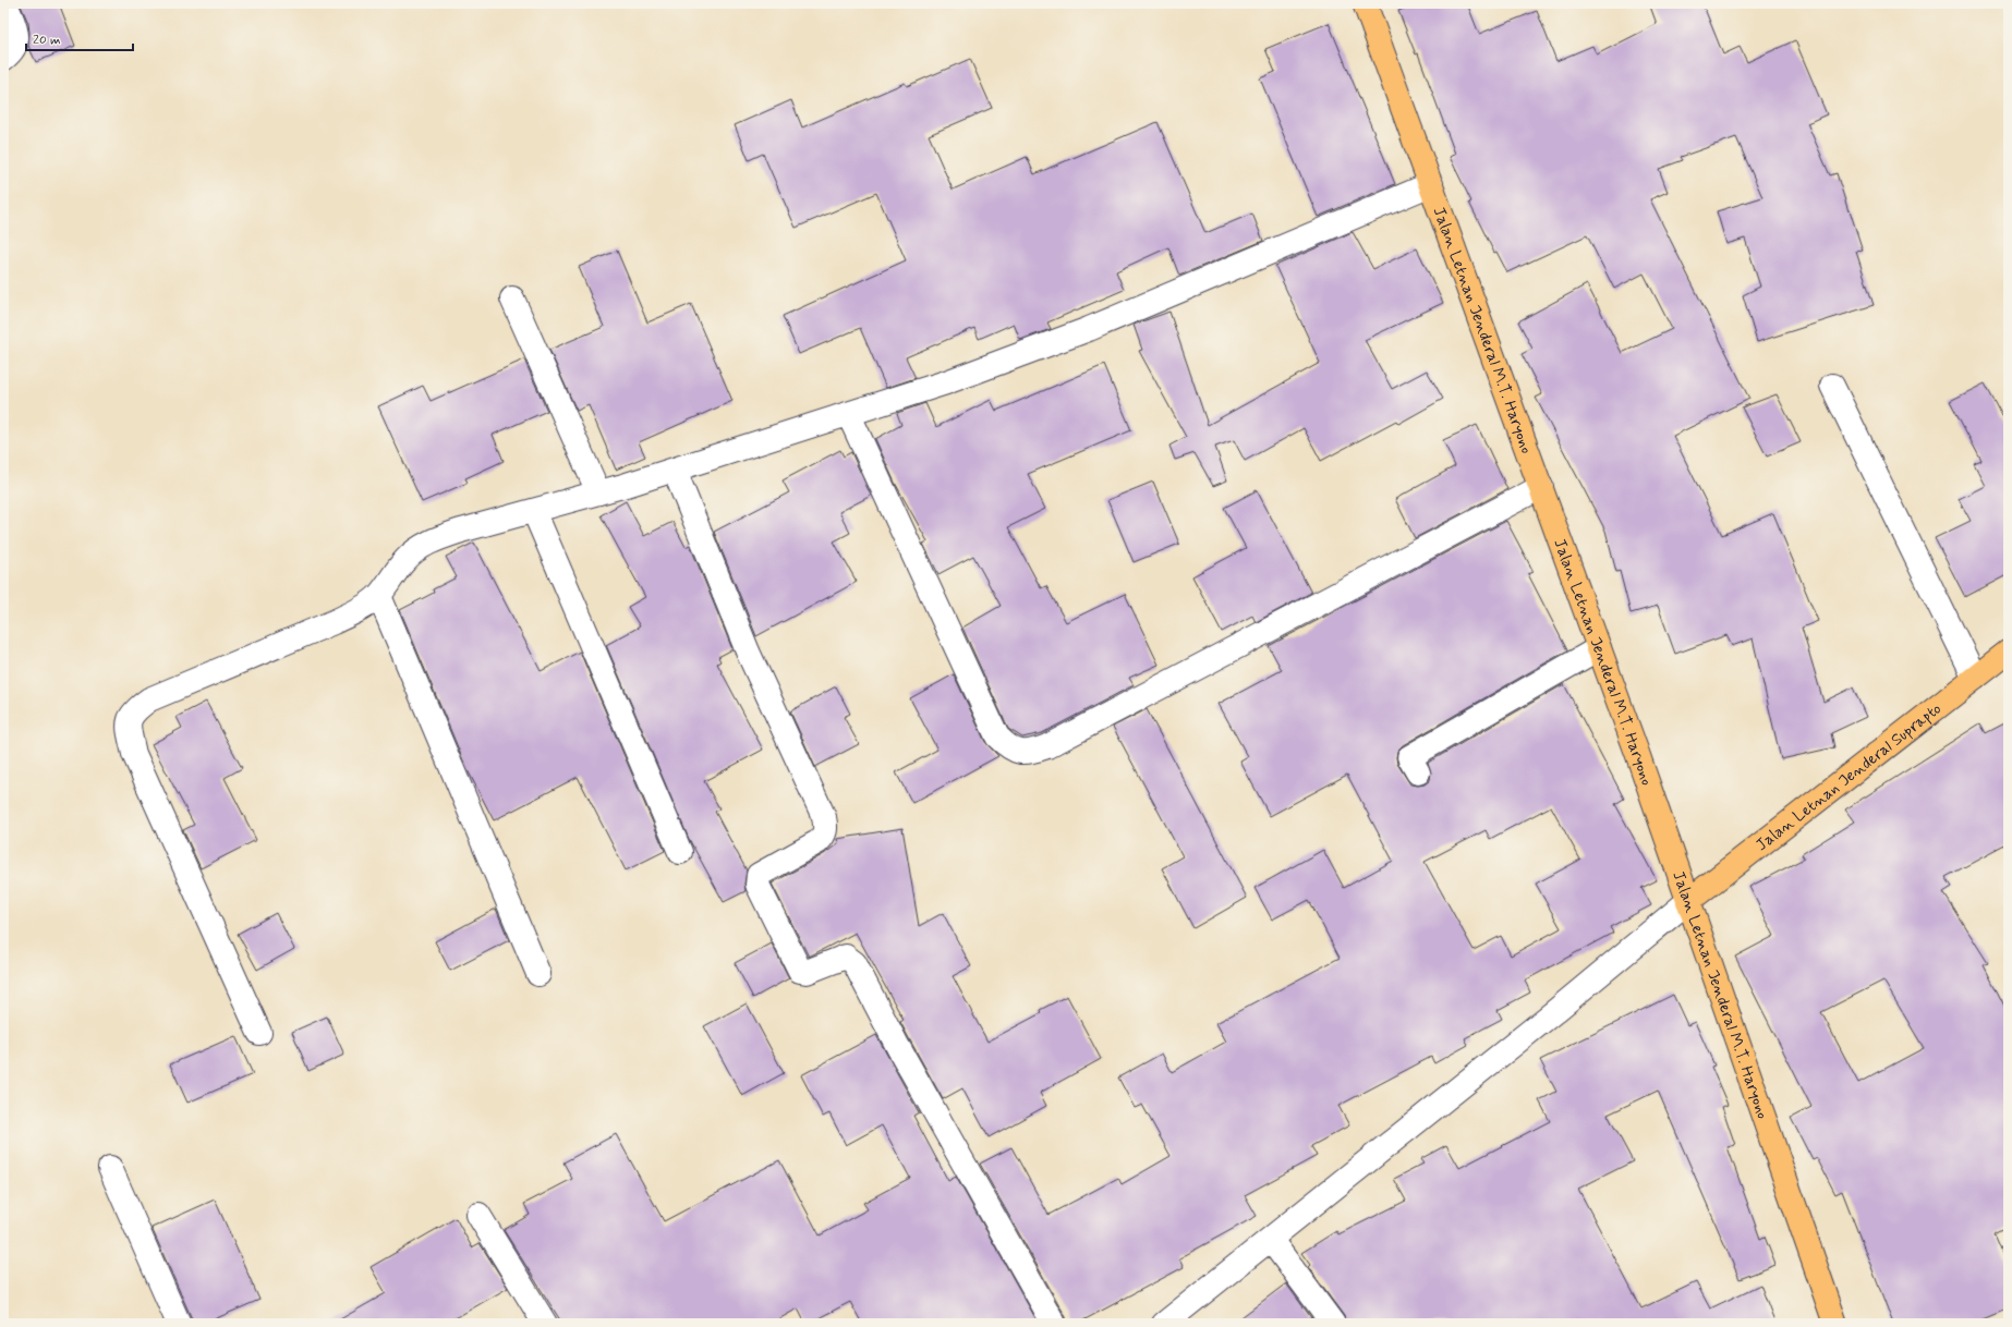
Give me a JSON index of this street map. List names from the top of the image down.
{
  "streets": {
    "main road": ["Jalan Letnan Jenderal M.T. Haryono", "Jalan Letnan Jenderal Suprapto"]
  },
  "crossings": [
    ["Jalan Letnan Jenderal M.T. Haryono", "Jalan Letnan Jenderal Suprapto"]
  ],
  "scale_bar": "20 m"
}
